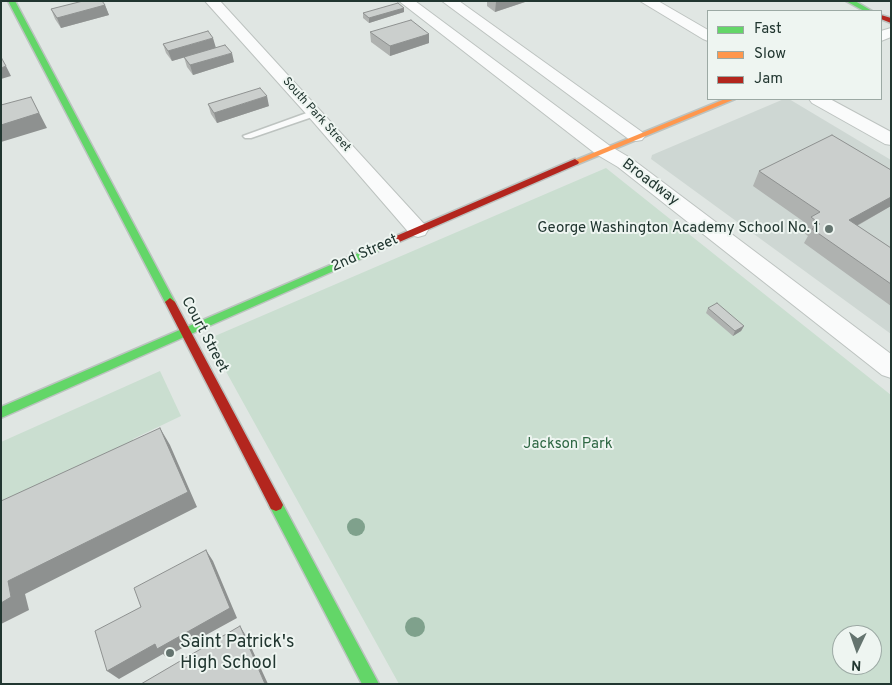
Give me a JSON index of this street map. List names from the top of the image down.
{
  "streets": {
    "street": [
      "South Park Street",
      "Broadway",
      "2nd Street",
      "Court Street"
    ]
  },
  "crossings": [
    ["South Park Street", "2nd Street"],
    ["Broadway", "2nd Street"],
    ["2nd Street", "Court Street"]
  ],
  "parks": ["Jackson Park"],
  "places": ["George Washington Academy School No. 1", "Saint Patrick's High School"],
  "legend": ["Fast", "Slow", "Jam"],
  "north": "bottom"
}
